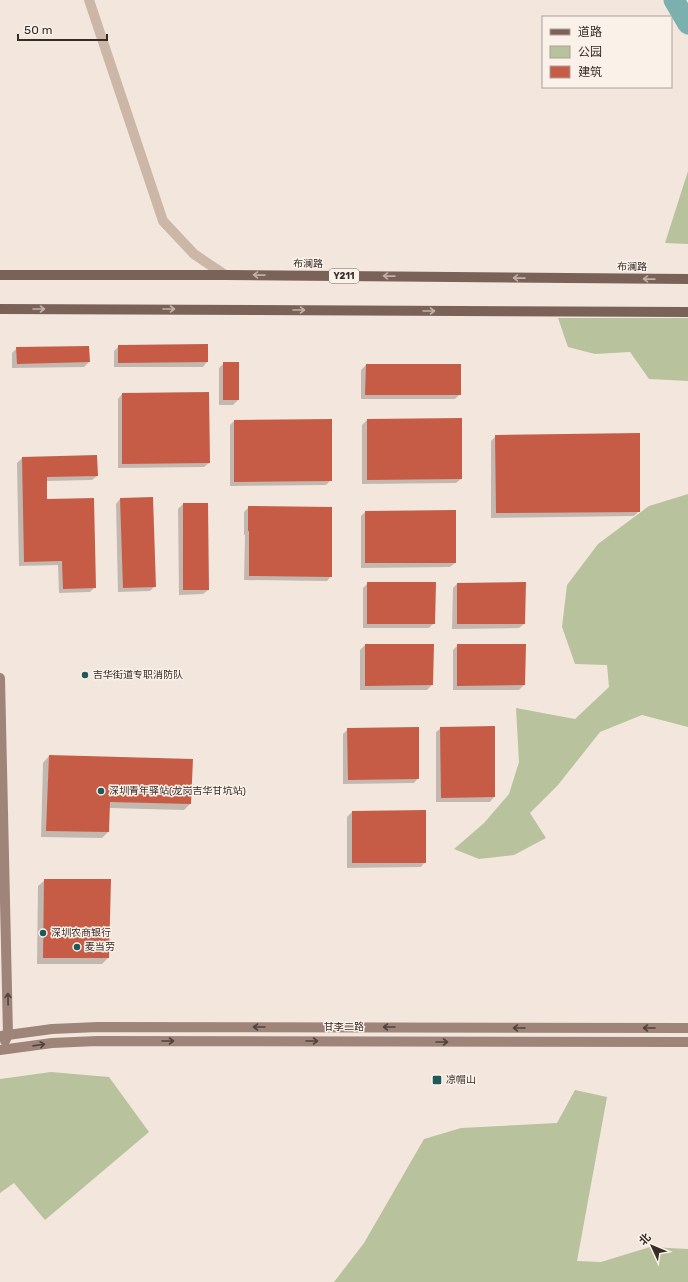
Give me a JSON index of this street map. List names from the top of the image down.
{
  "streets": {
    "main road": ["布澜路", "Y211", "甘李二路"]
  },
  "places": {
    "other": [
      "吉华街道专职消防队",
      "深圳青年驿站(龙岗吉华甘坑站)",
      "深圳农商银行",
      "麦当劳"
    ],
    "transit": ["凉帽山"]
  },
  "legend": ["道路", "公园", "建筑"],
  "scale_bar": "50 m",
  "north": "top left"
}
